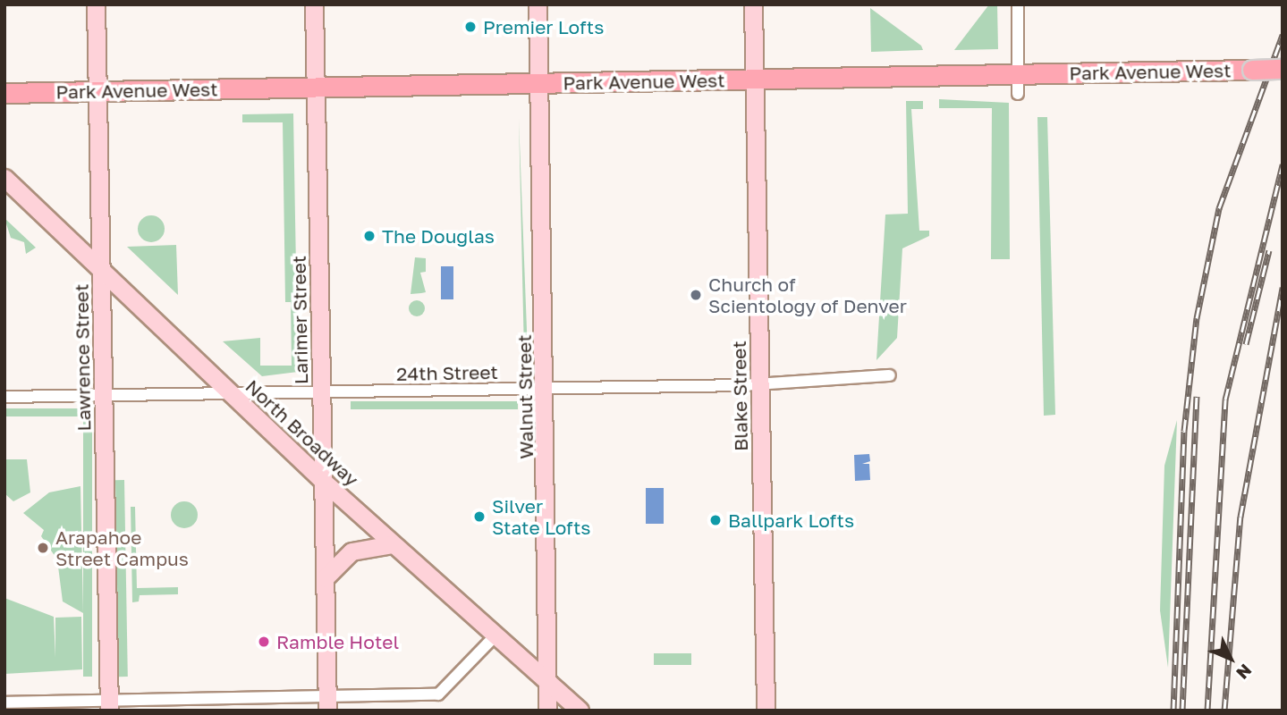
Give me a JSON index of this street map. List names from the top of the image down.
{
  "streets": {
    "main road": [
      "Park Avenue West",
      "Larimer Street",
      "Lawrence Street",
      "Blake Street",
      "Walnut Street",
      "North Broadway"
    ],
    "street": ["24th Street"]
  },
  "crossings": [
    ["Park Avenue West", "Larimer Street"],
    ["Park Avenue West", "Lawrence Street"],
    ["Park Avenue West", "Blake Street"],
    ["Park Avenue West", "Walnut Street"],
    ["Larimer Street", "24th Street"],
    ["Larimer Street", "North Broadway"],
    ["Lawrence Street", "24th Street"],
    ["Lawrence Street", "North Broadway"],
    ["24th Street", "Blake Street"],
    ["24th Street", "Walnut Street"],
    ["24th Street", "North Broadway"],
    ["Walnut Street", "North Broadway"]
  ],
  "places": [
    "Premier Lofts",
    "The Douglas",
    "Church of Scientology of Denver",
    "Silver State Lofts",
    "Ballpark Lofts",
    "Arapahoe Street Campus",
    "Ramble Hotel"
  ],
  "north": "bottom right"
}
